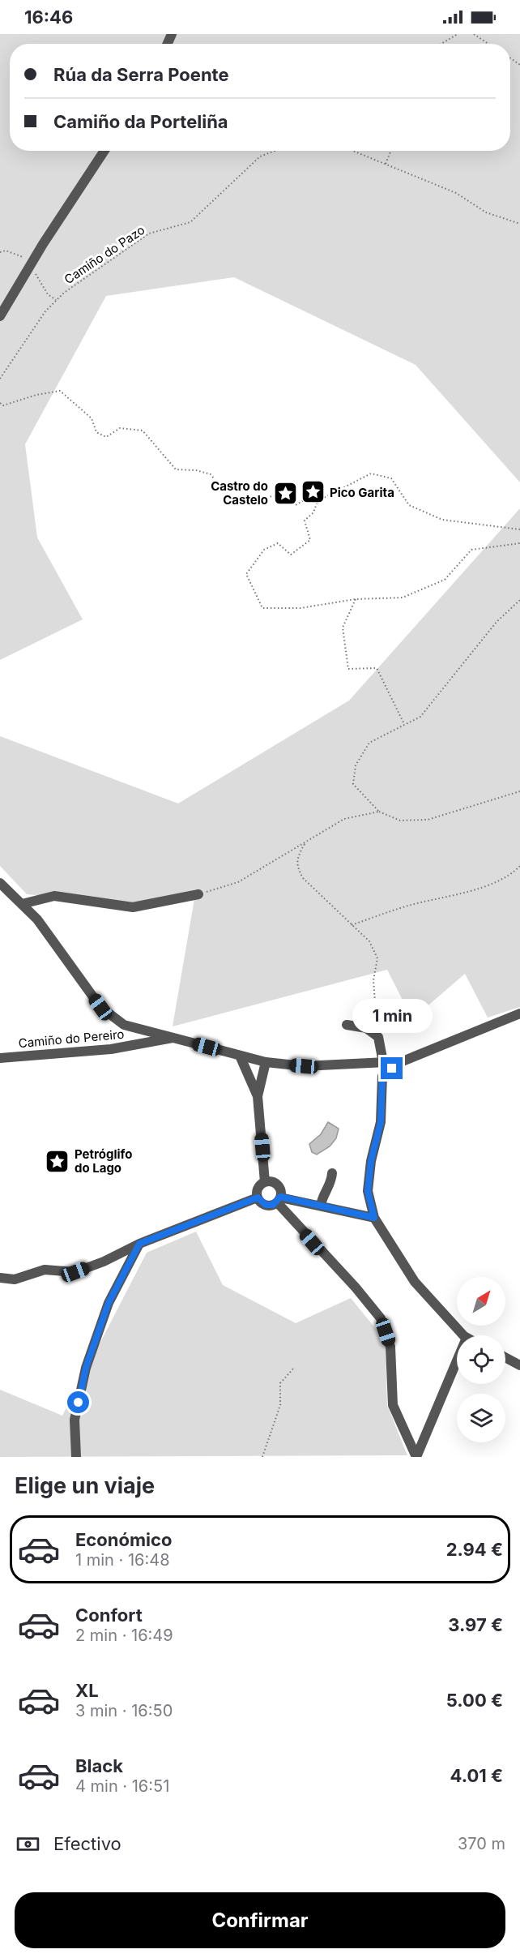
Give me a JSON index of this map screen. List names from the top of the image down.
{
  "streets": {
    "street": ["Camiño do Pereiro"],
    "path": ["Camiño do Pazo"]
  },
  "places": {
    "place": ["Pico Garita", "Castro do Castelo", "Petróglifo do Lago"]
  },
  "north": "top right",
  "page": {
    "status": "16:46",
    "banner": ["Rúa da Serra Poente", "Camiño da Porteliña"],
    "bubble": "1 min",
    "heading": "Elige un viaje",
    "list": [
      {
        "name": "Económico",
        "note": "1 min · 16:48",
        "value": "2.94 €"
      },
      {
        "name": "Confort",
        "note": "2 min · 16:49",
        "value": "3.97 €"
      },
      {
        "name": "XL",
        "note": "3 min · 16:50",
        "value": "5.00 €"
      },
      {
        "name": "Black",
        "note": "4 min · 16:51",
        "value": "4.01 €"
      }
    ],
    "pay": ["Efectivo", "370 m"],
    "buttons": "Confirmar"
  }
}
